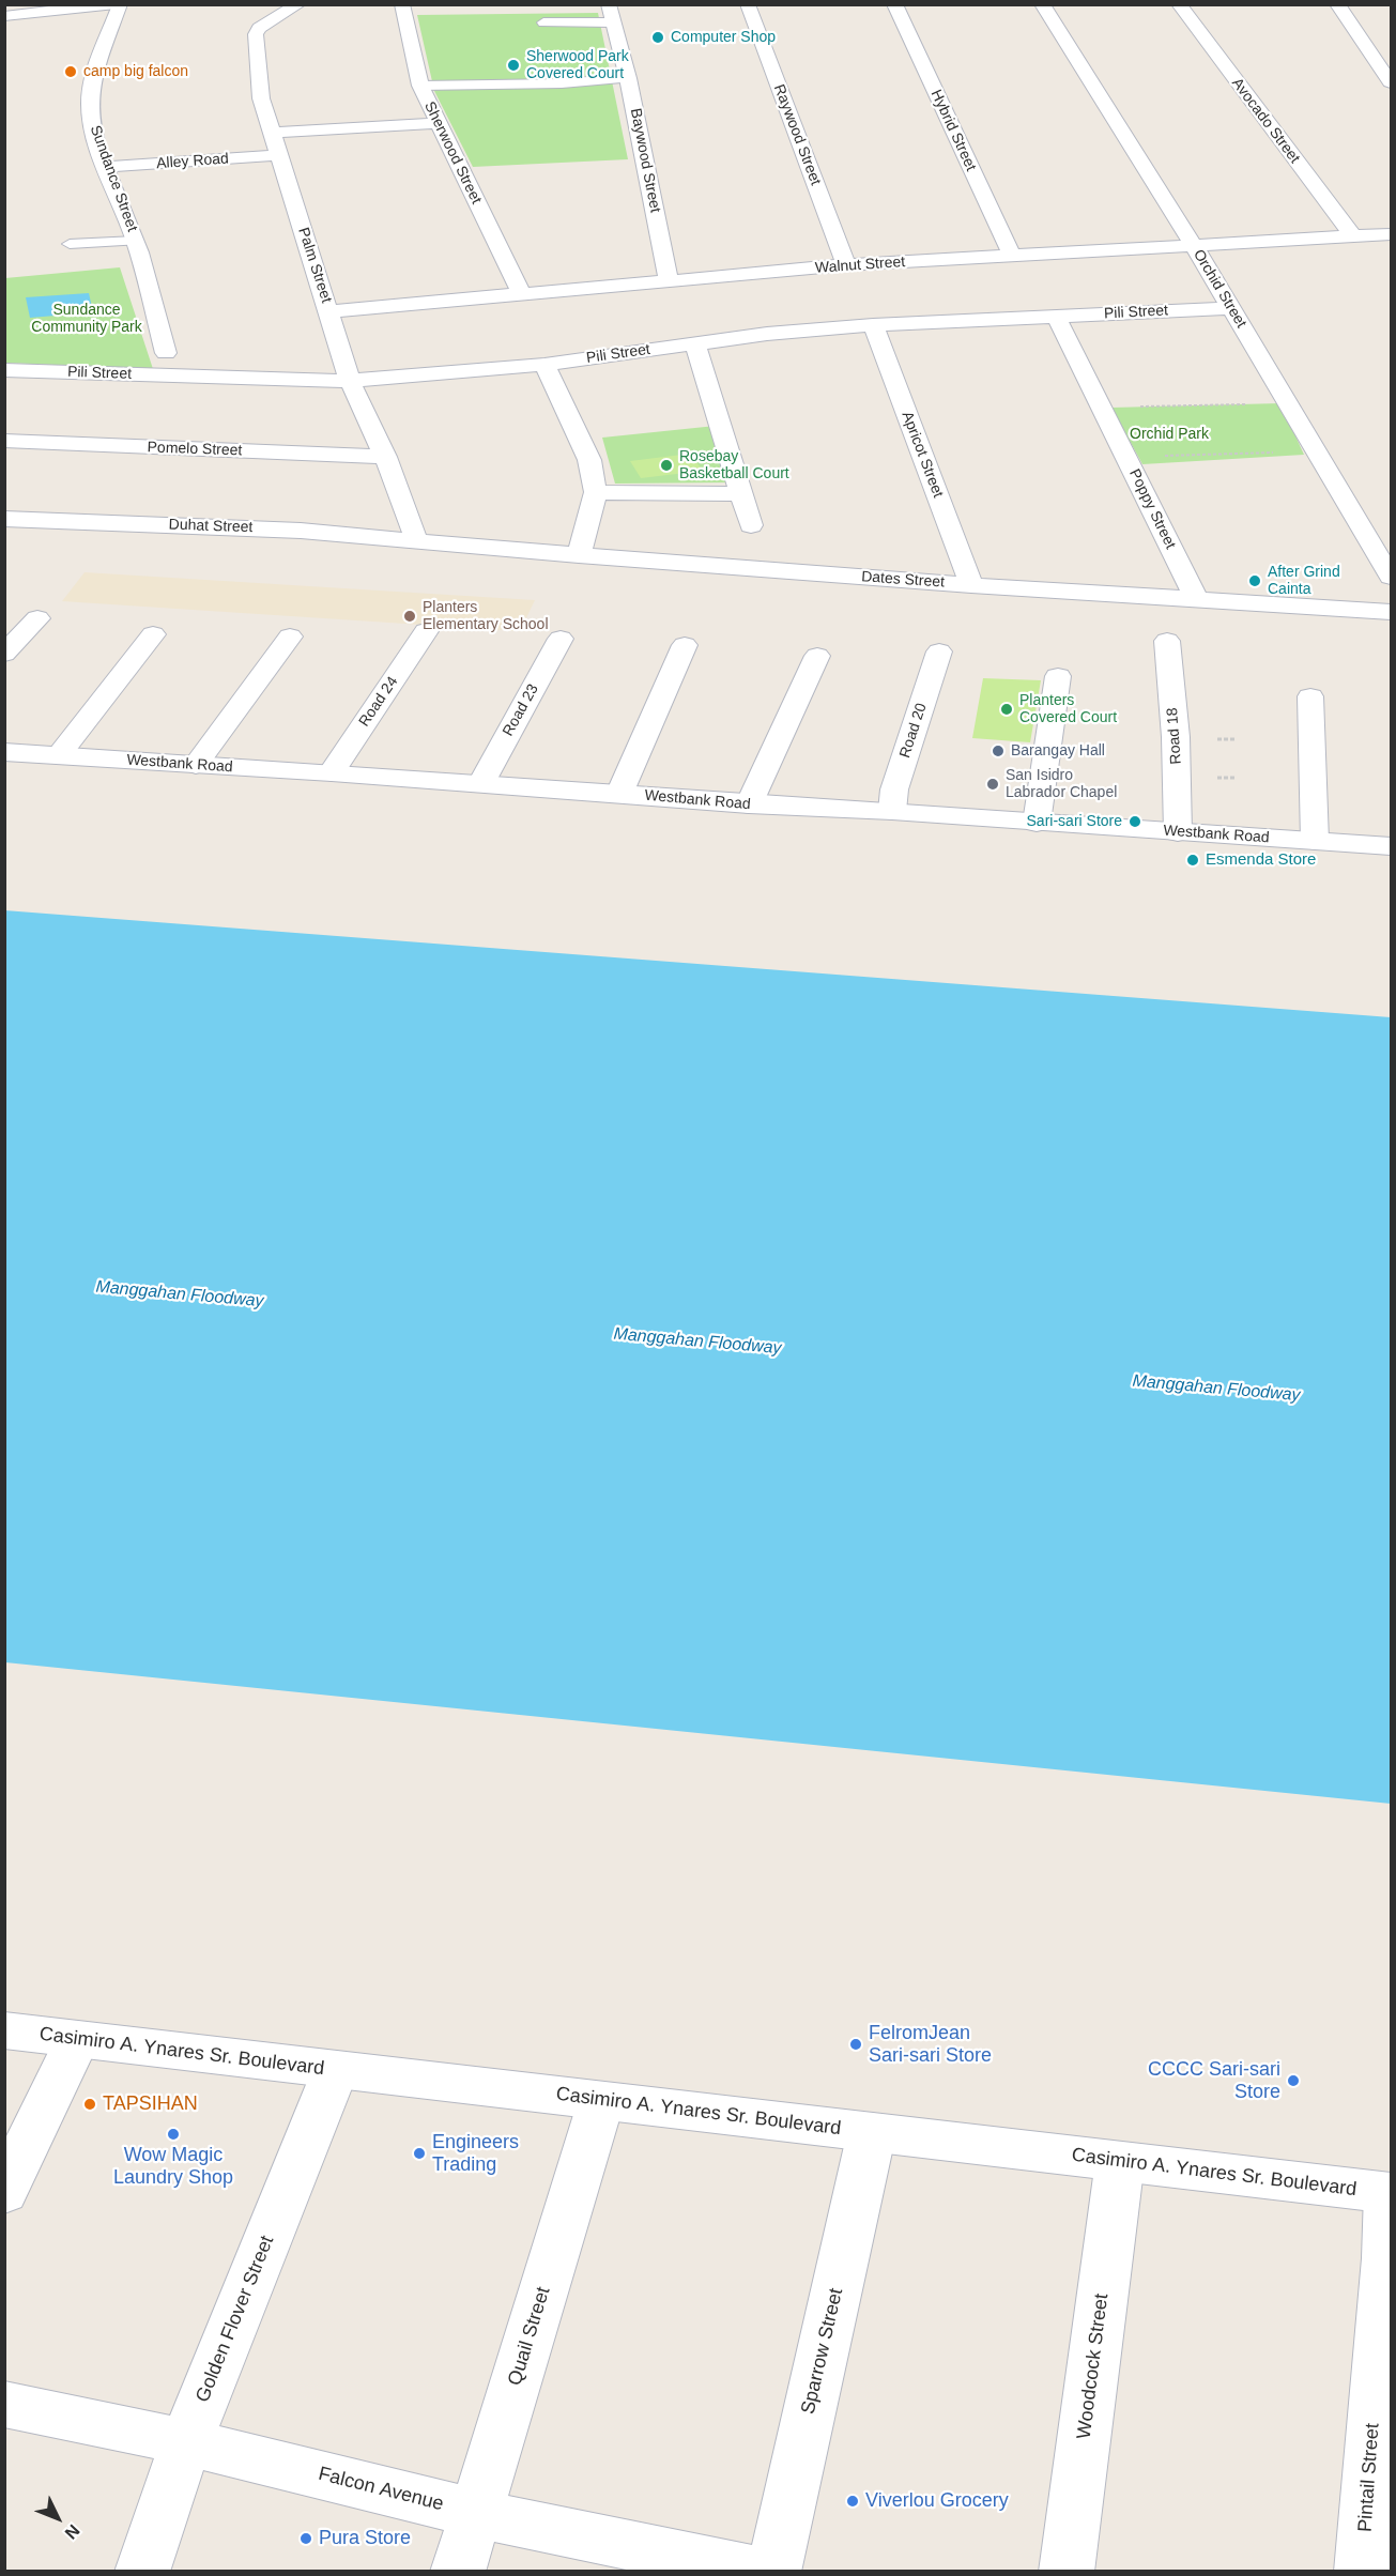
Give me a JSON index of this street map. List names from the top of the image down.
{
  "streets": {
    "street": [
      "Avocado Street",
      "Hybrid Street",
      "Raywood Street",
      "Sherwood Street",
      "Baywood Street",
      "Alley Road",
      "Sundance Street",
      "Palm Street",
      "Walnut Street",
      "Orchid Street",
      "Pili Street",
      "Pomelo Street",
      "Apricot Street",
      "Poppy Street",
      "Duhat Street",
      "Dates Street",
      "Road 24",
      "Road 23",
      "Road 20",
      "Road 18",
      "Westbank Road",
      "Casimiro A. Ynares Sr. Boulevard",
      "Golden Flover Street",
      "Quail Street",
      "Sparrow Street",
      "Woodcock Street",
      "Pintail Street",
      "Falcon Avenue"
    ]
  },
  "crossings": [
    ["Avocado Street", "Walnut Street"],
    ["Hybrid Street", "Walnut Street"],
    ["Raywood Street", "Walnut Street"],
    ["Sherwood Street", "Walnut Street"],
    ["Baywood Street", "Walnut Street"],
    ["Alley Road", "Sundance Street"],
    ["Alley Road", "Palm Street"],
    ["Palm Street", "Walnut Street"],
    ["Palm Street", "Pili Street"],
    ["Palm Street", "Pomelo Street"],
    ["Palm Street", "Duhat Street"],
    ["Palm Street", "Dates Street"],
    ["Walnut Street", "Orchid Street"],
    ["Orchid Street", "Pili Street"],
    ["Pili Street", "Apricot Street"],
    ["Pili Street", "Poppy Street"],
    ["Apricot Street", "Dates Street"],
    ["Poppy Street", "Dates Street"],
    ["Duhat Street", "Dates Street"],
    ["Road 24", "Westbank Road"],
    ["Road 23", "Westbank Road"],
    ["Road 20", "Westbank Road"],
    ["Road 18", "Westbank Road"],
    ["Casimiro A. Ynares Sr. Boulevard", "Golden Flover Street"],
    ["Casimiro A. Ynares Sr. Boulevard", "Quail Street"],
    ["Casimiro A. Ynares Sr. Boulevard", "Sparrow Street"],
    ["Casimiro A. Ynares Sr. Boulevard", "Woodcock Street"],
    ["Casimiro A. Ynares Sr. Boulevard", "Pintail Street"],
    ["Golden Flover Street", "Falcon Avenue"],
    ["Quail Street", "Falcon Avenue"]
  ],
  "water": ["Manggahan Floodway"],
  "parks": ["Sundance Community Park", "Orchid Park"],
  "places": [
    "Computer Shop",
    "Sherwood Park Covered Court",
    "camp big falcon",
    "Rosebay Basketball Court",
    "After Grind Cainta",
    "Planters Elementary School",
    "Planters Covered Court",
    "Barangay Hall",
    "San Isidro Labrador Chapel",
    "Sari-sari Store",
    "Esmenda Store",
    "FelromJean Sari-sari Store",
    "CCCC Sari-sari Store",
    "TAPSIHAN",
    "Wow Magic Laundry Shop",
    "Engineers Trading",
    "Viverlou Grocery",
    "Pura Store"
  ],
  "north": "bottom right"
}
